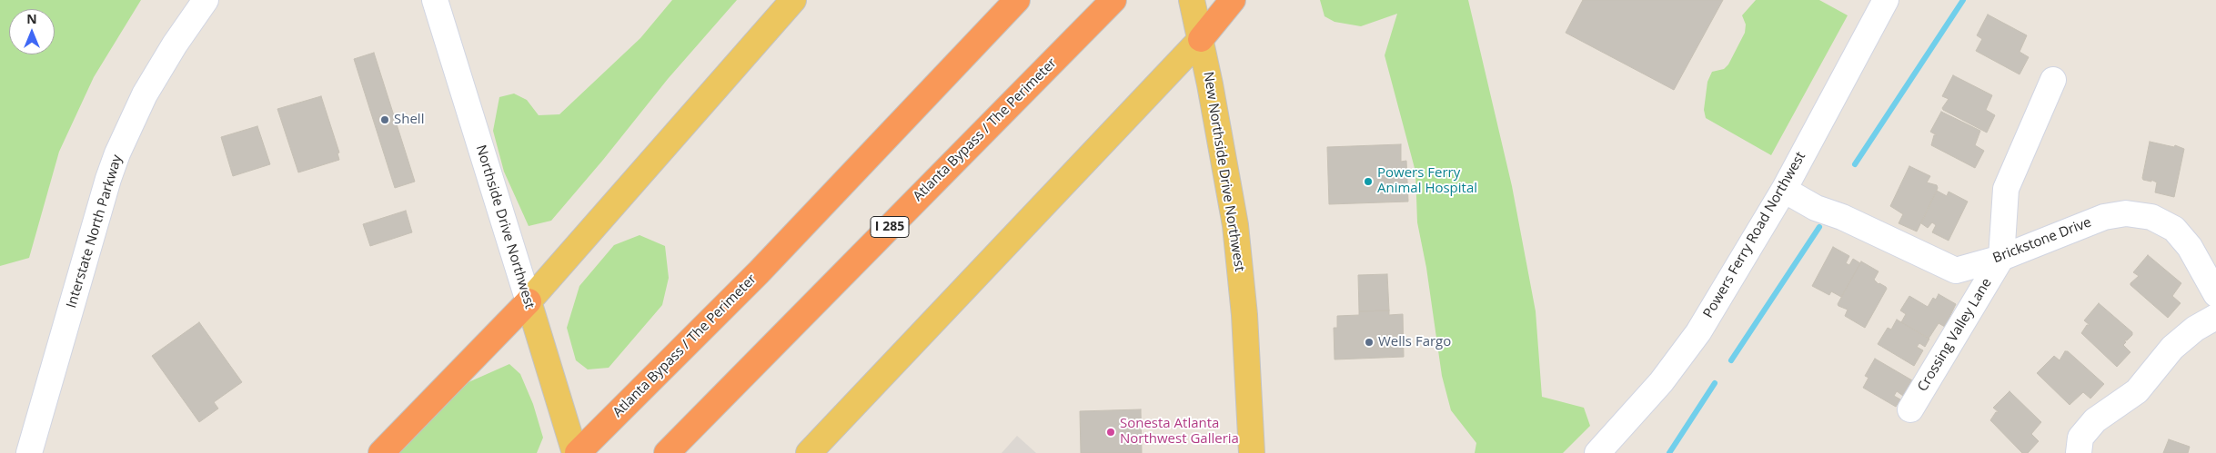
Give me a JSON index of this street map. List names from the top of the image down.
{
  "streets": {
    "highway": ["Atlanta Bypass / The Perimeter", "I 285"],
    "main road": ["New Northside Drive Northwest", "Northside Drive Northwest"],
    "street": [
      "Interstate North Parkway",
      "Powers Ferry Road Northwest",
      "Brickstone Drive",
      "Crossing Valley Lane"
    ]
  },
  "crossings": [
    ["Atlanta Bypass / The Perimeter", "Northside Drive Northwest"],
    ["Powers Ferry Road Northwest", "Brickstone Drive"],
    ["Brickstone Drive", "Crossing Valley Lane"]
  ],
  "places": [
    "Shell",
    "Powers Ferry Animal Hospital",
    "Wells Fargo",
    "Sonesta Atlanta Northwest Galleria"
  ],
  "north": "top"
}
